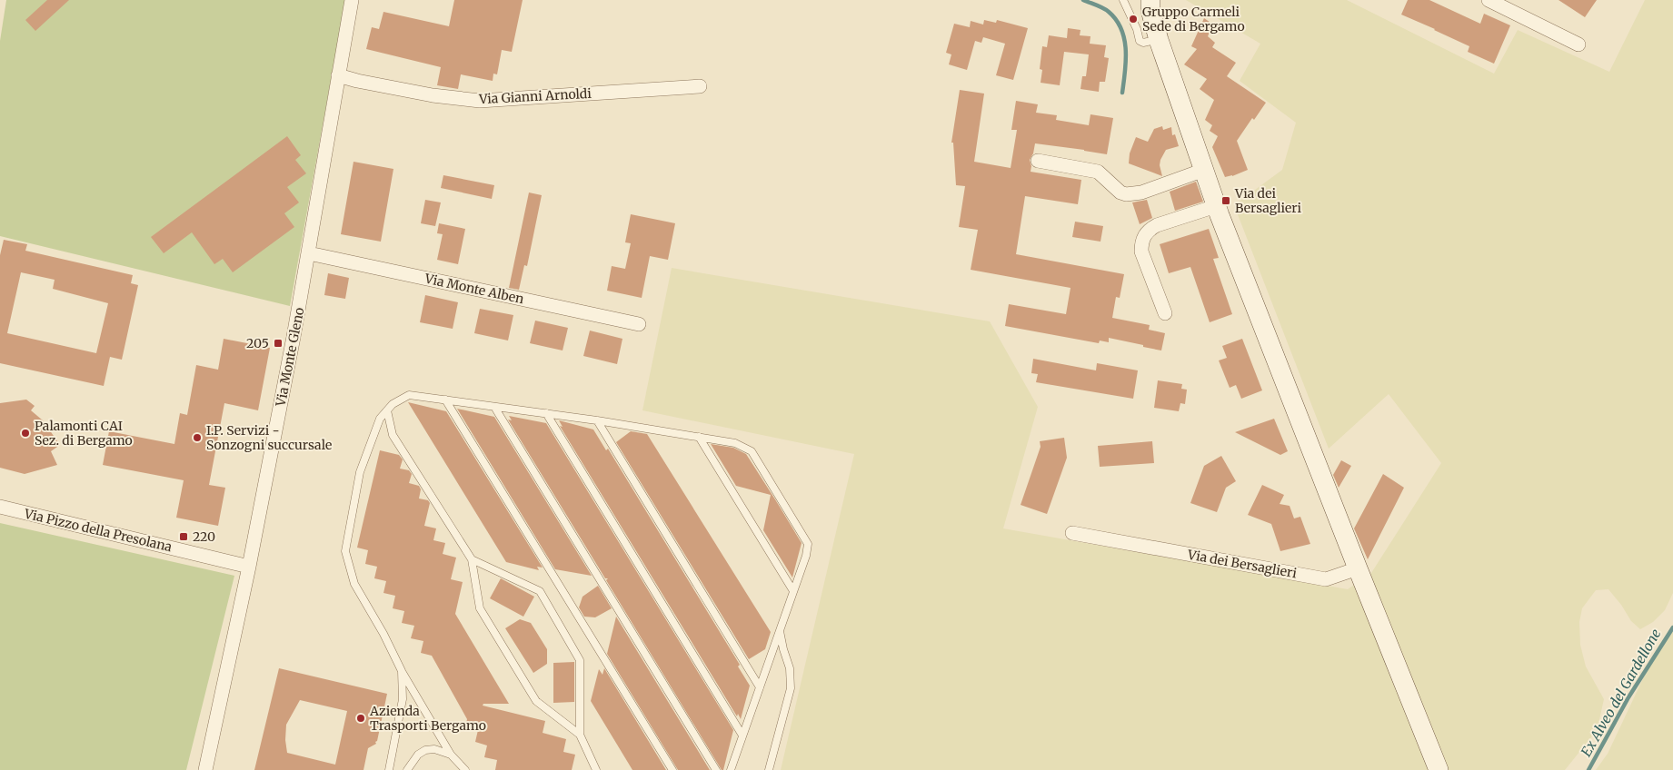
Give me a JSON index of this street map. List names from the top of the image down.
{
  "streets": {
    "street": [
      "Via Gianni Arnoldi",
      "Via Monte Alben",
      "Via Monte Gleno",
      "Via Pizzo della Presolana",
      "Via dei Bersaglieri"
    ]
  },
  "crossings": [
    ["Via Gianni Arnoldi", "Via Monte Gleno"],
    ["Via Monte Alben", "Via Monte Gleno"],
    ["Via Monte Gleno", "Via Pizzo della Presolana"]
  ],
  "water": ["Ex Alveo del Gardellone"],
  "places": {
    "other": [
      "Gruppo Carmeli Sede di Bergamo",
      "Palamonti CAI Sez. di Bergamo",
      "I.P. Servizi - Sonzogni succursale",
      "Azienda Trasporti Bergamo"
    ],
    "transit": ["Via dei Bersaglieri", "205", "220"]
  }
}
